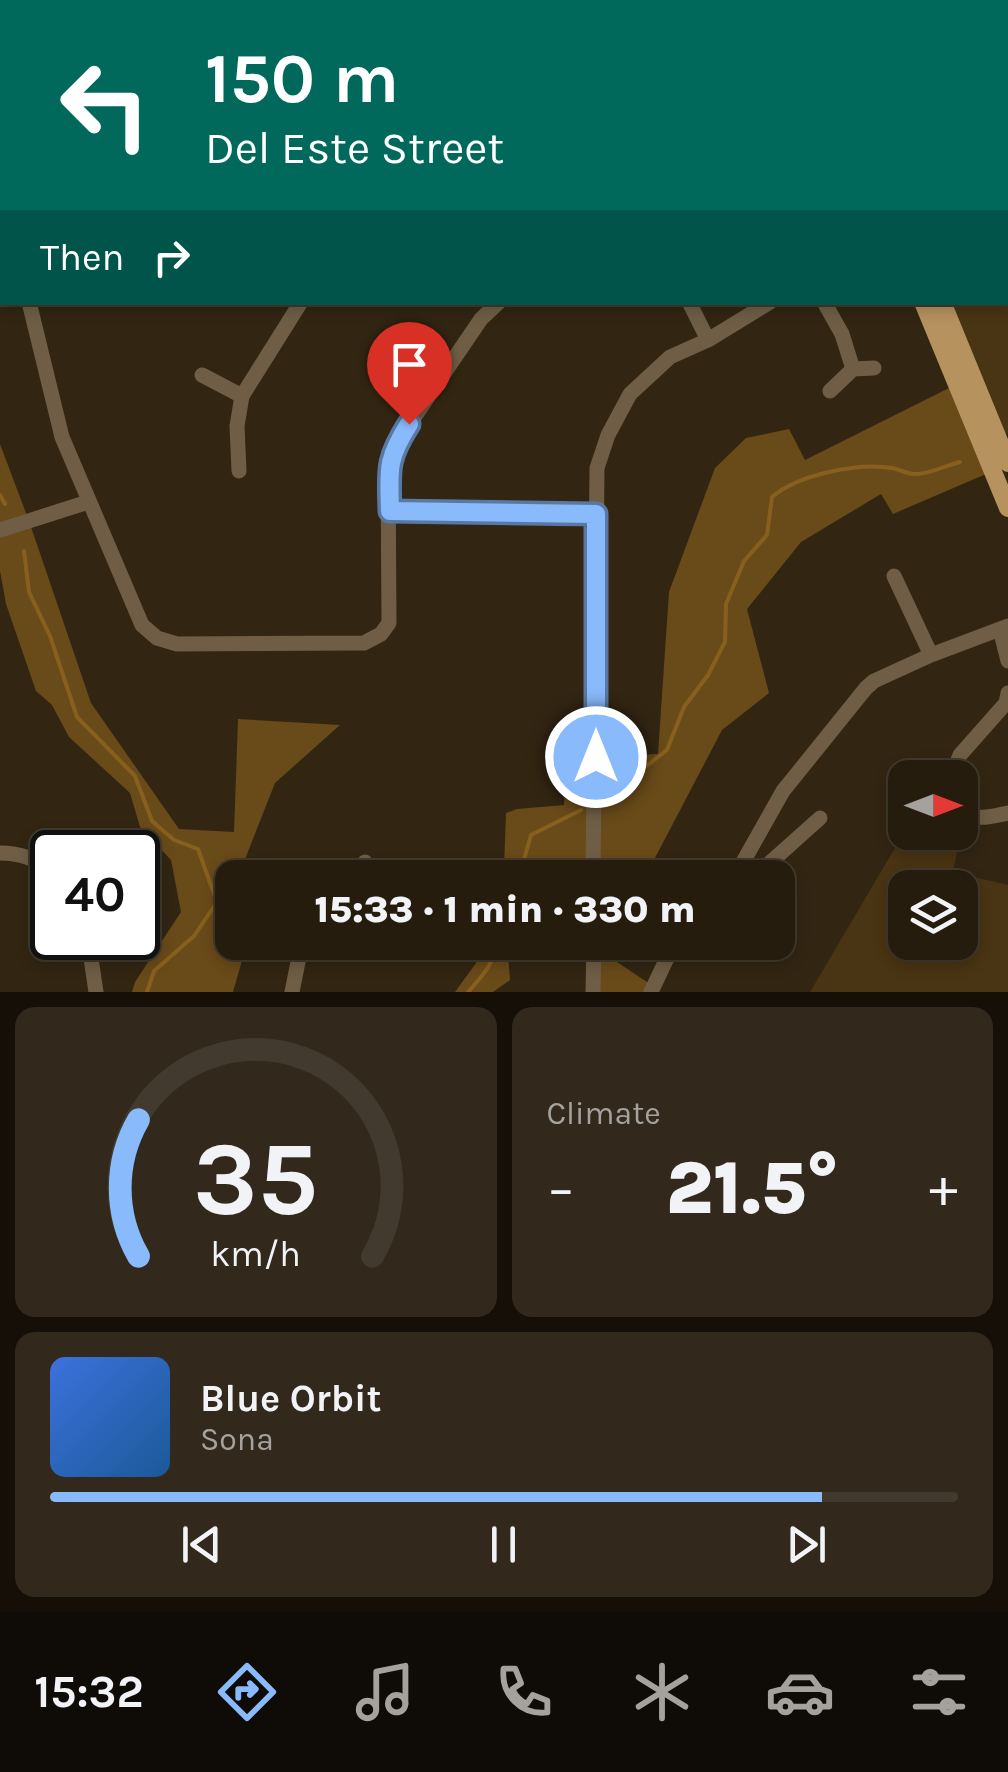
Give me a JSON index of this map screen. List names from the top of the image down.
{
  "north": "right",
  "page": {
    "turn": ["150 m", "Del Este Street"],
    "then": "Then",
    "limit": "40",
    "trip": "15:33 · 1 min · 330 m",
    "tile": "Climate",
    "heat": ["−", "21.5°", "+"],
    "song": ["Blue Orbit", "Sona"],
    "tabs": "15:32",
    "gauge": ["35", "km/h"]
  }
}
